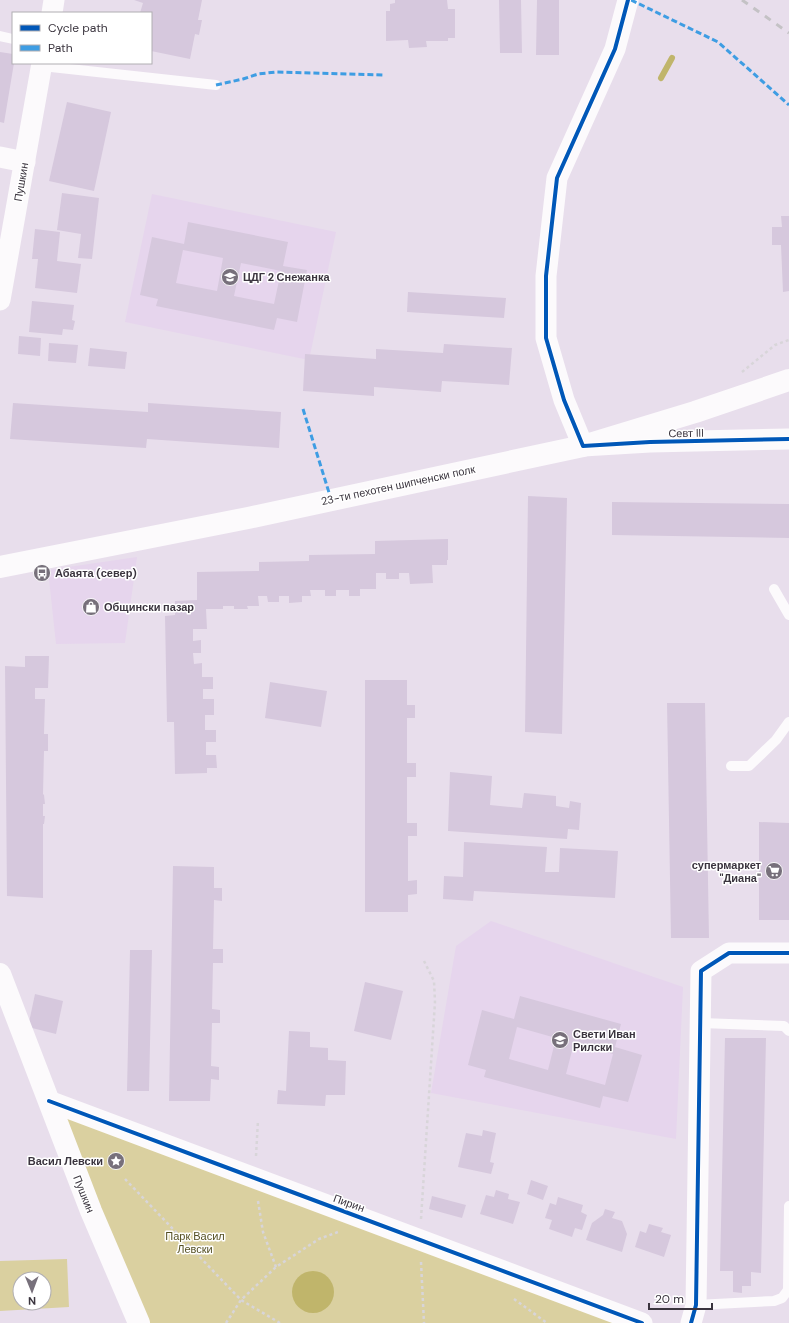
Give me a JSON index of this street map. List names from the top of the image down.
{
  "streets": {
    "main road": ["Пушкин", "23-ти пехотен шипченски полк"],
    "street": ["Севт III", "Пирин"]
  },
  "crossings": [
    ["Пушкин", "Пирин"],
    ["Севт III", "23-ти пехотен шипченски полк"]
  ],
  "parks": ["Парк Васил Левски"],
  "places": {
    "school or university": ["ЦДГ 2 Снежанка", "Свети Иван Рилски"],
    "bus stop": ["Абаята (север)"],
    "shop": ["Общински пазар"],
    "supermarket": ["супермаркет \"Диана\""],
    "place": ["Васил Левски"]
  },
  "legend": ["Cycle path", "Path"],
  "scale_bar": "20 m",
  "north": "bottom"
}
